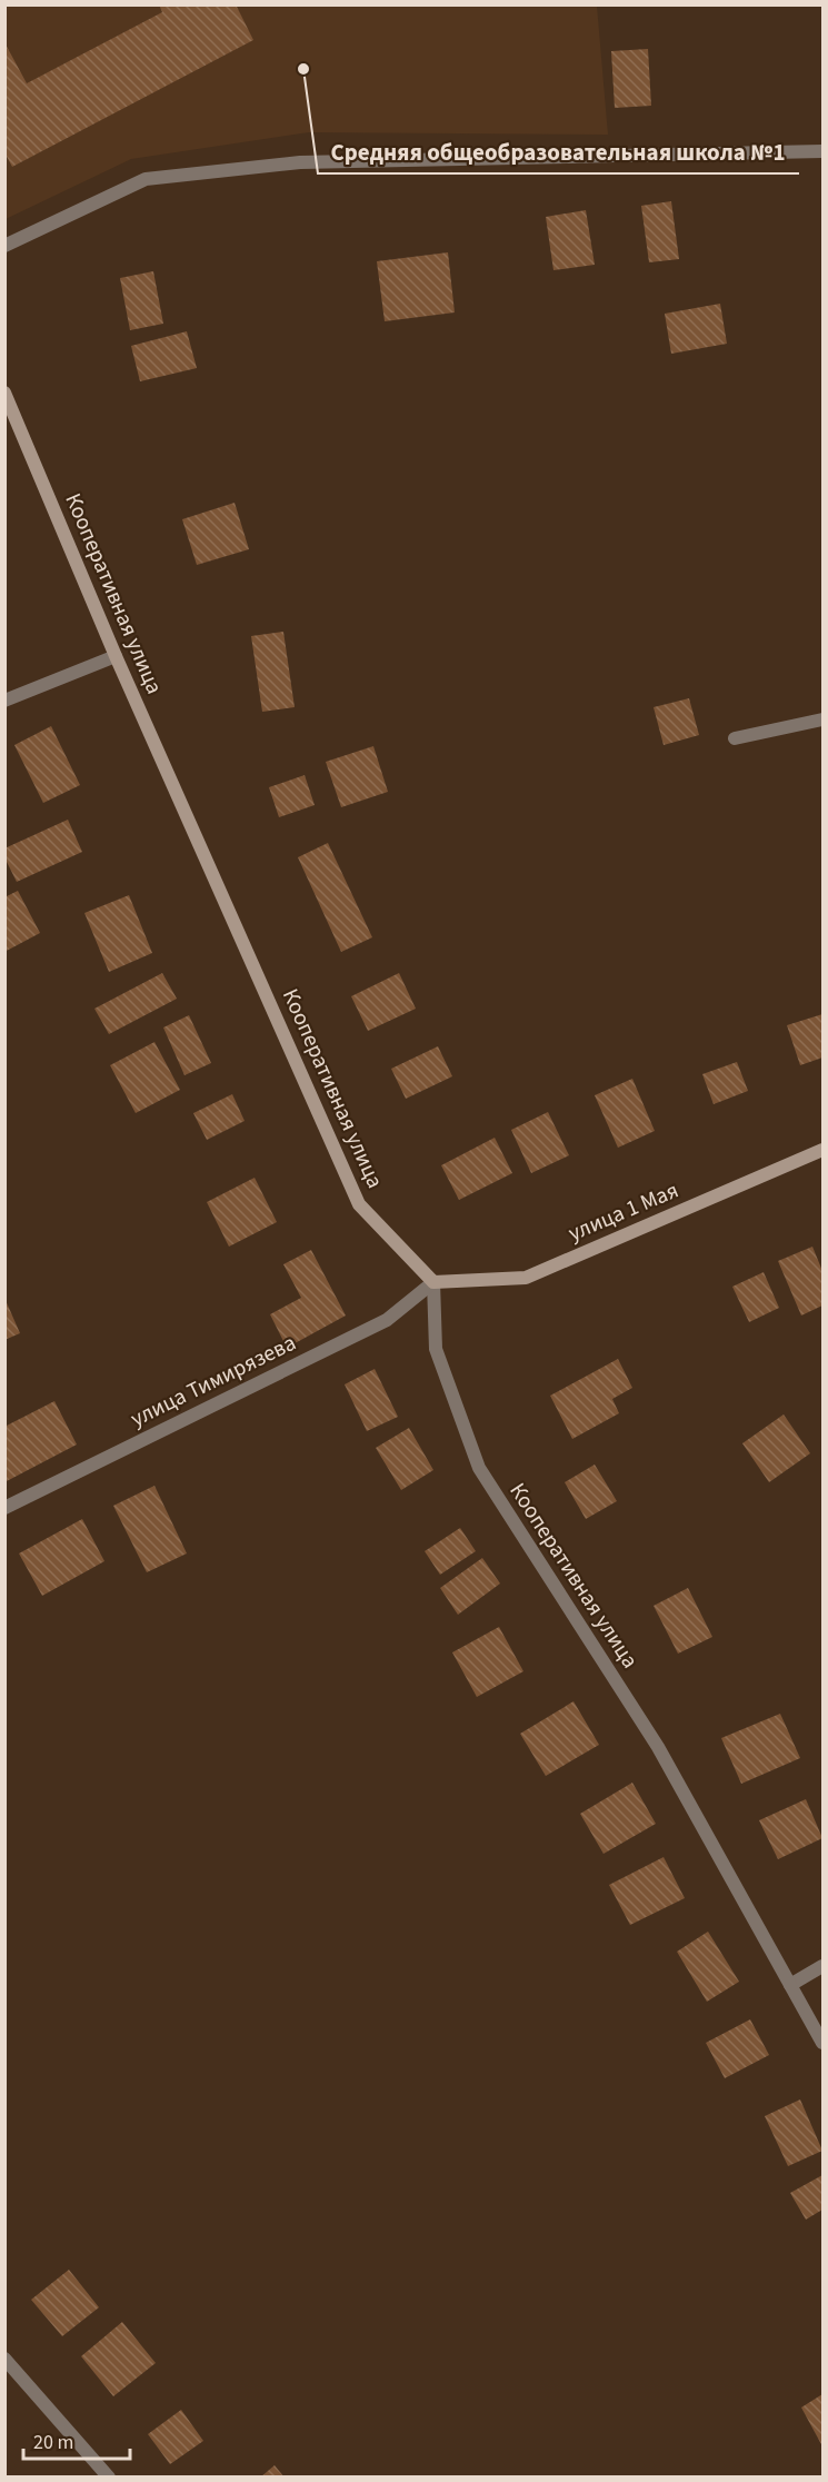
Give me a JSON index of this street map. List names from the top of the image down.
{
  "streets": {
    "street": ["Кооперативная улица", "улица 1 Мая", "улица Тимирязева"]
  },
  "crossings": [
    ["Кооперативная улица", "улица 1 Мая"],
    ["Кооперативная улица", "улица Тимирязева"],
    ["улица 1 Мая", "улица Тимирязева"]
  ],
  "places": ["Средняя общеобразовательная школа №1"],
  "scale_bar": "20 m"
}
